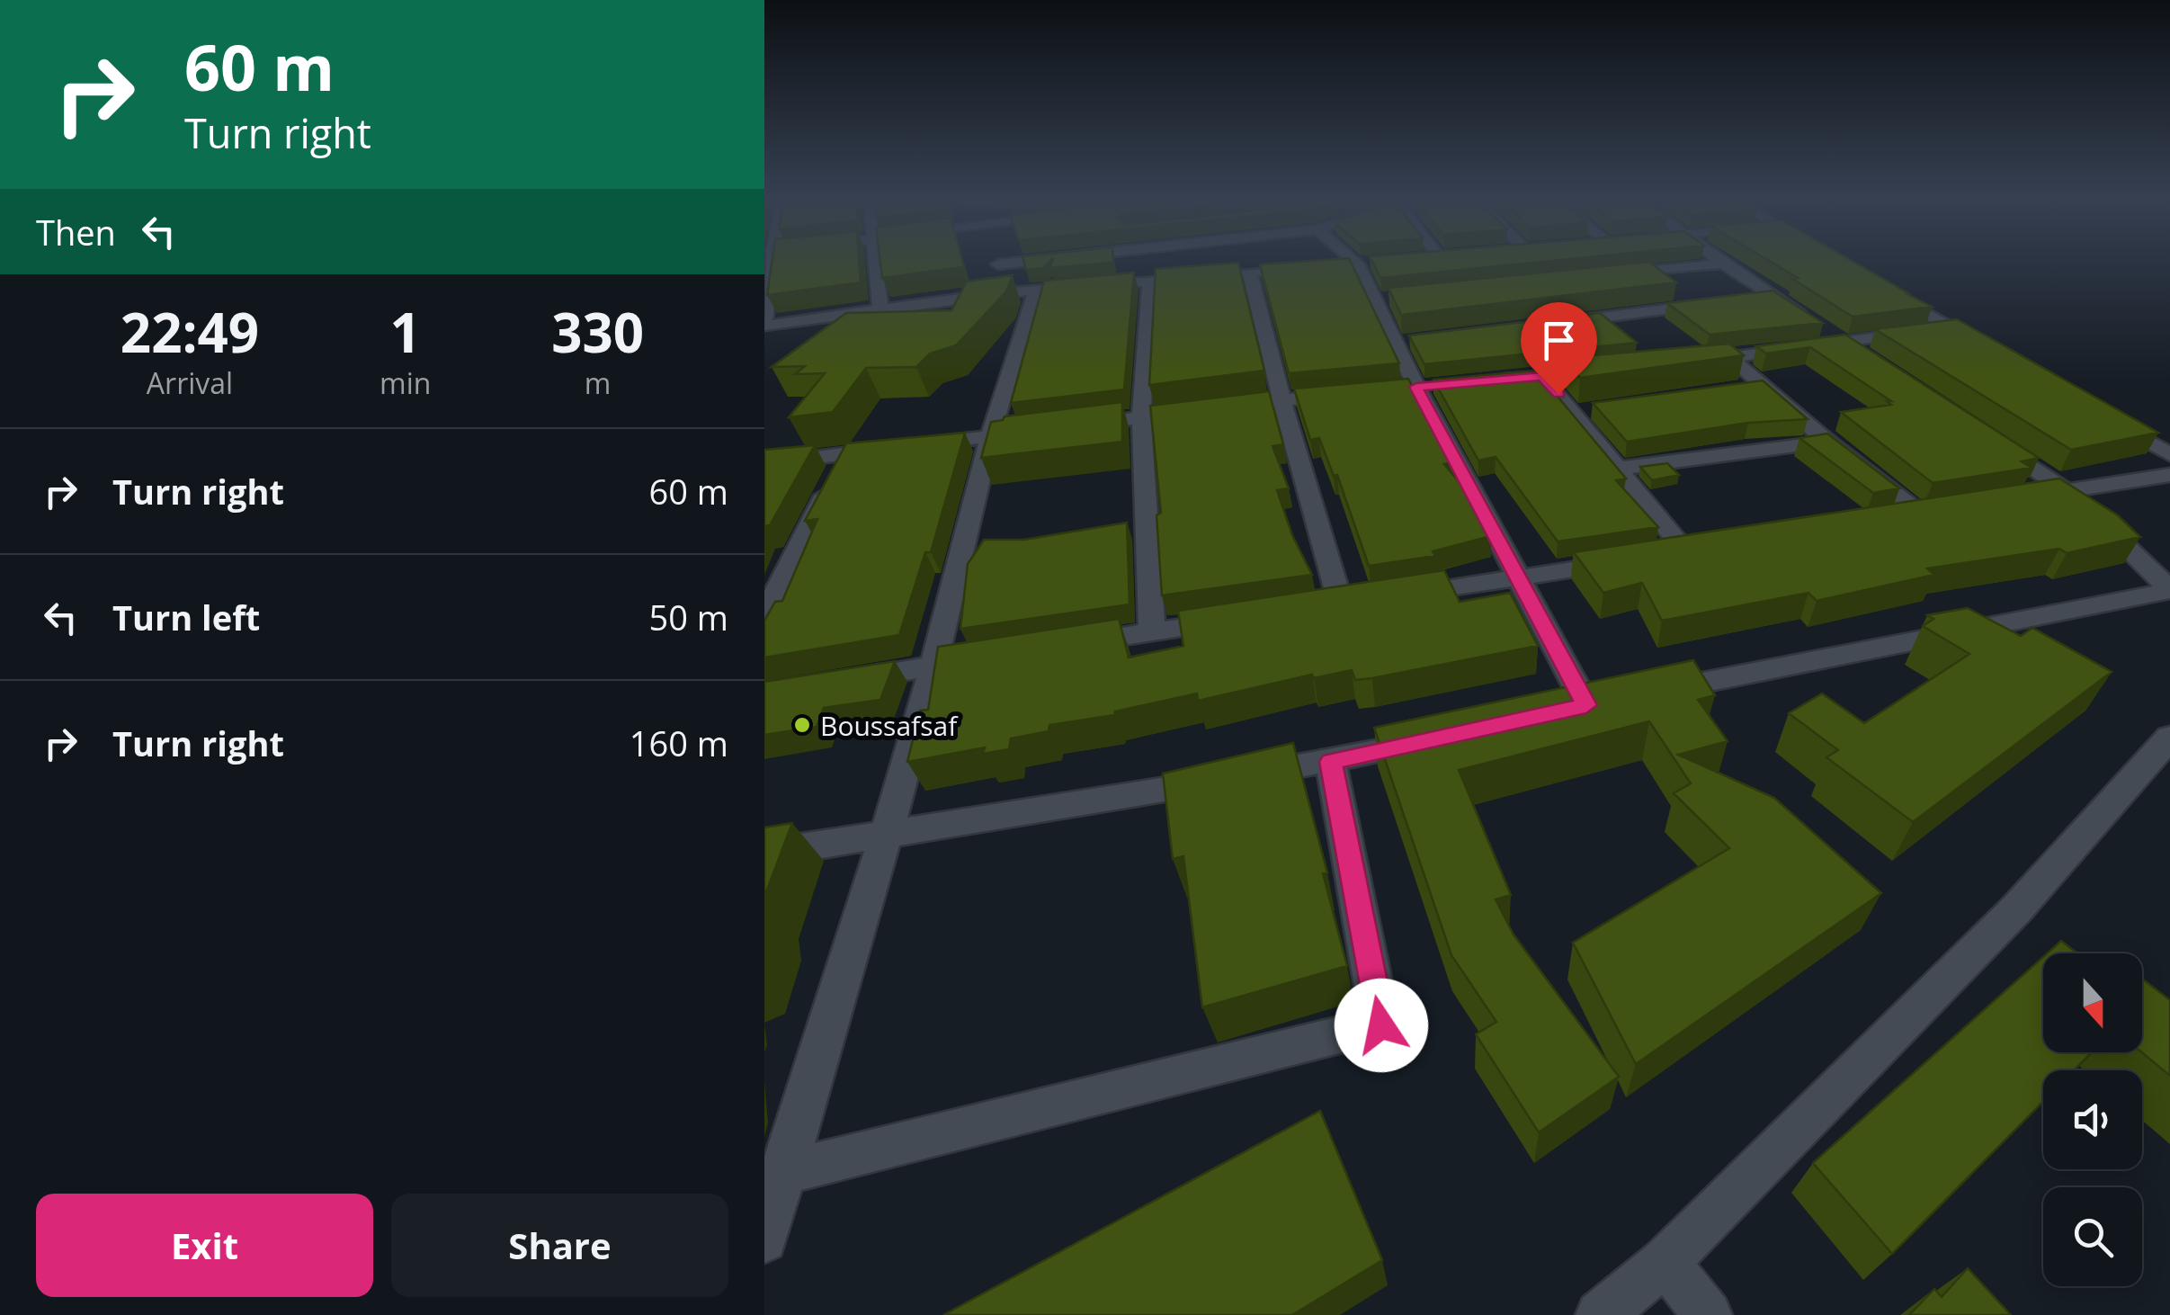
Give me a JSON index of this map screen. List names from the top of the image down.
{
  "places": ["Boussafsaf"],
  "north": "bottom",
  "page": {
    "turn": ["60 m", "Turn right"],
    "then": "Then",
    "eta": [
      "22:49",
      "Arrival",
      "1",
      "min",
      "330",
      "m"
    ],
    "list": [
      {
        "name": "Turn right",
        "value": "60 m"
      },
      {
        "name": "Turn left",
        "value": "50 m"
      },
      {
        "name": "Turn right",
        "value": "160 m"
      }
    ],
    "buttons": ["Exit", "Share"]
  }
}
